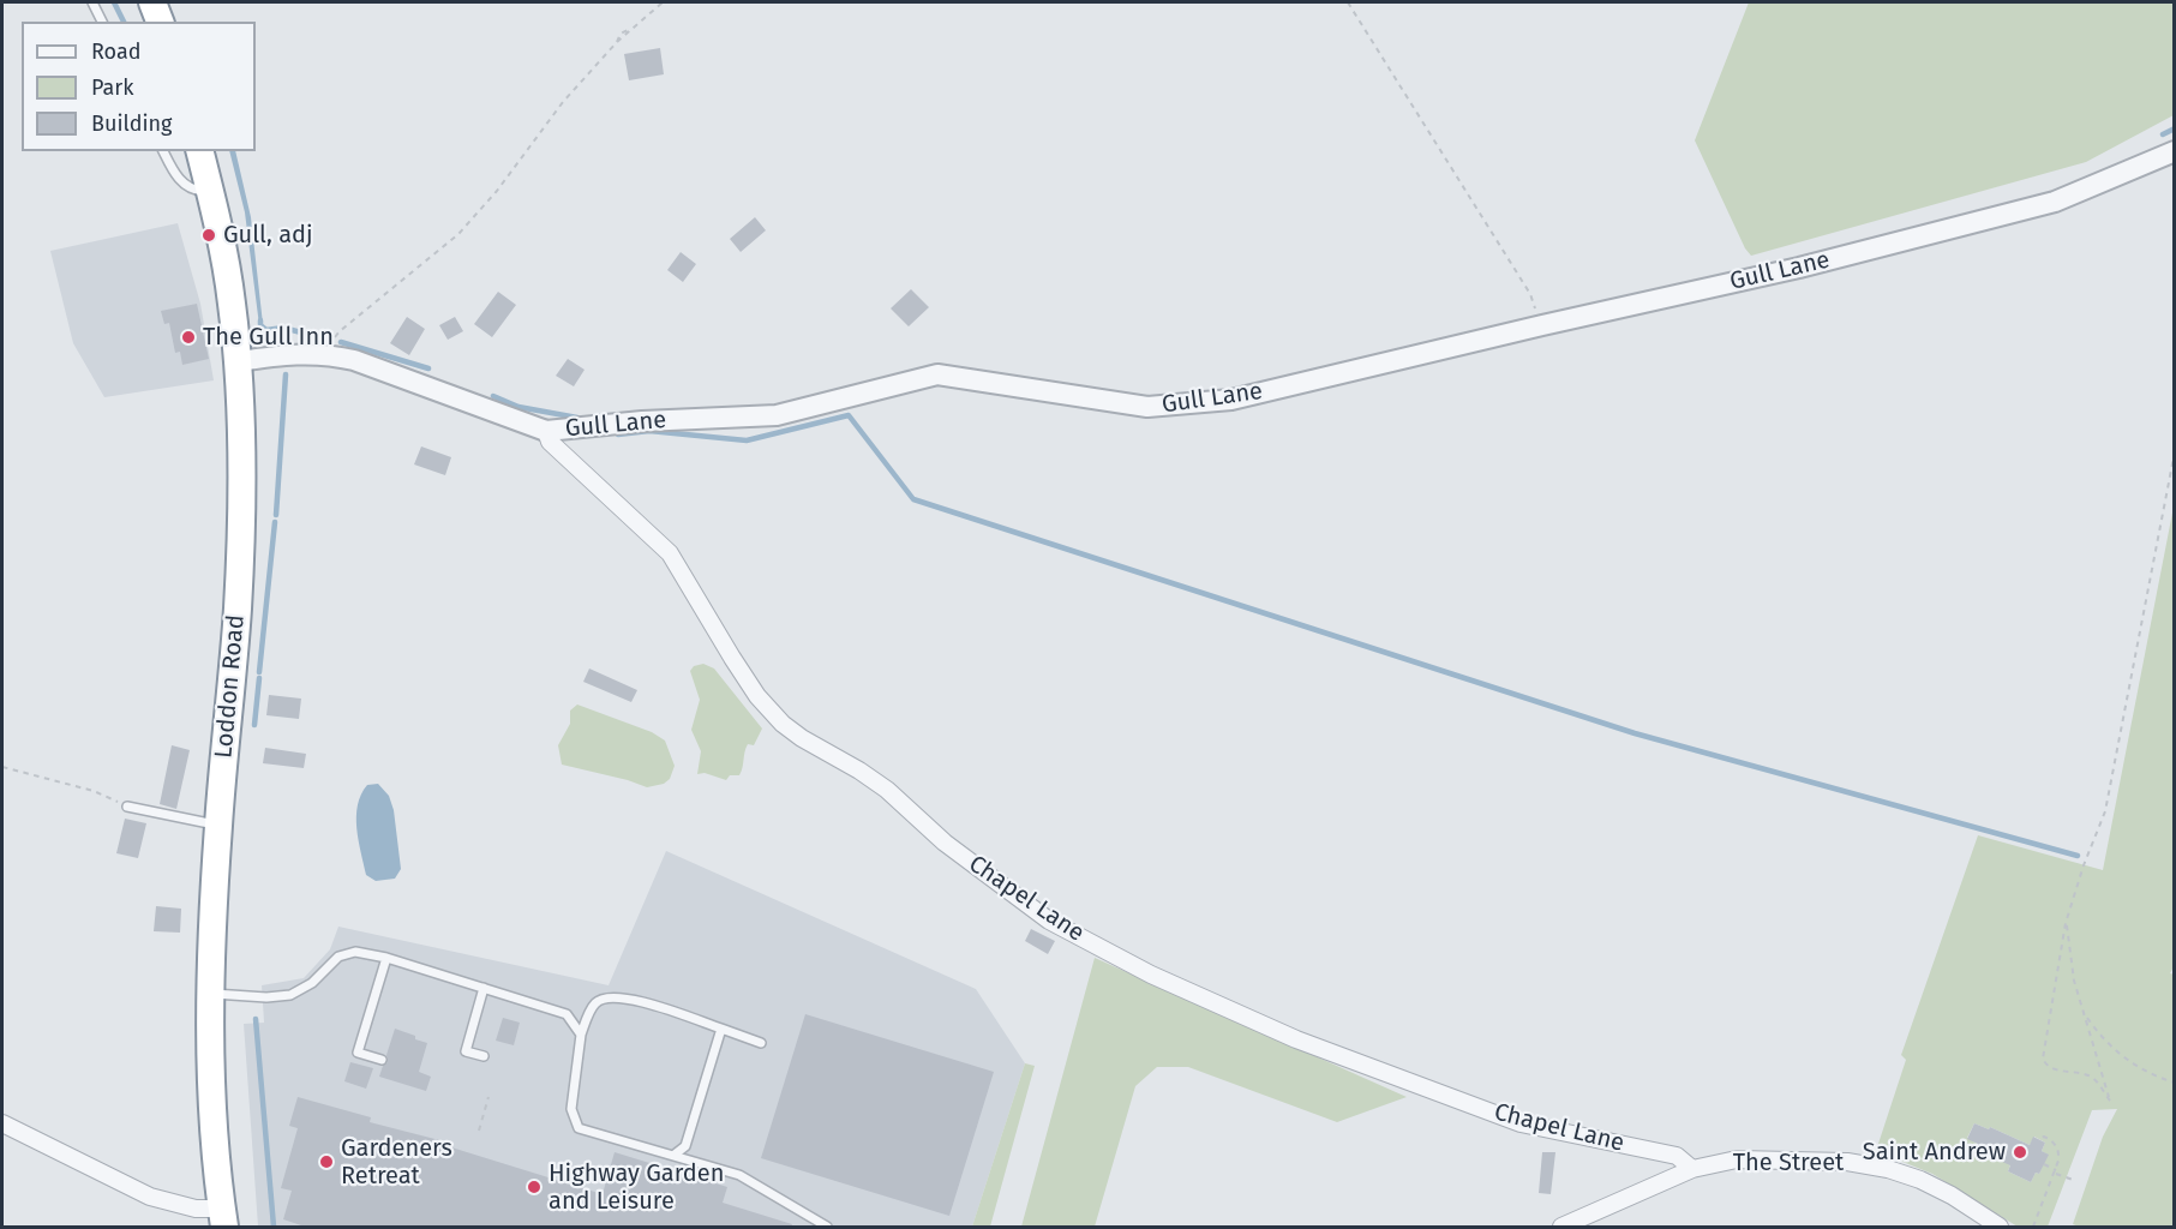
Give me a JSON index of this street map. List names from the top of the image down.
{
  "streets": {
    "highway": ["Loddon Road"],
    "street": ["Gull Lane", "Chapel Lane", "The Street"]
  },
  "crossings": [
    ["Gull Lane", "Loddon Road"],
    ["Gull Lane", "Chapel Lane"],
    ["Chapel Lane", "The Street"]
  ],
  "places": [
    "Gull, adj",
    "The Gull Inn",
    "Saint Andrew",
    "Gardeners Retreat",
    "Highway Garden and Leisure"
  ],
  "legend": ["Road", "Park", "Building"]
}
